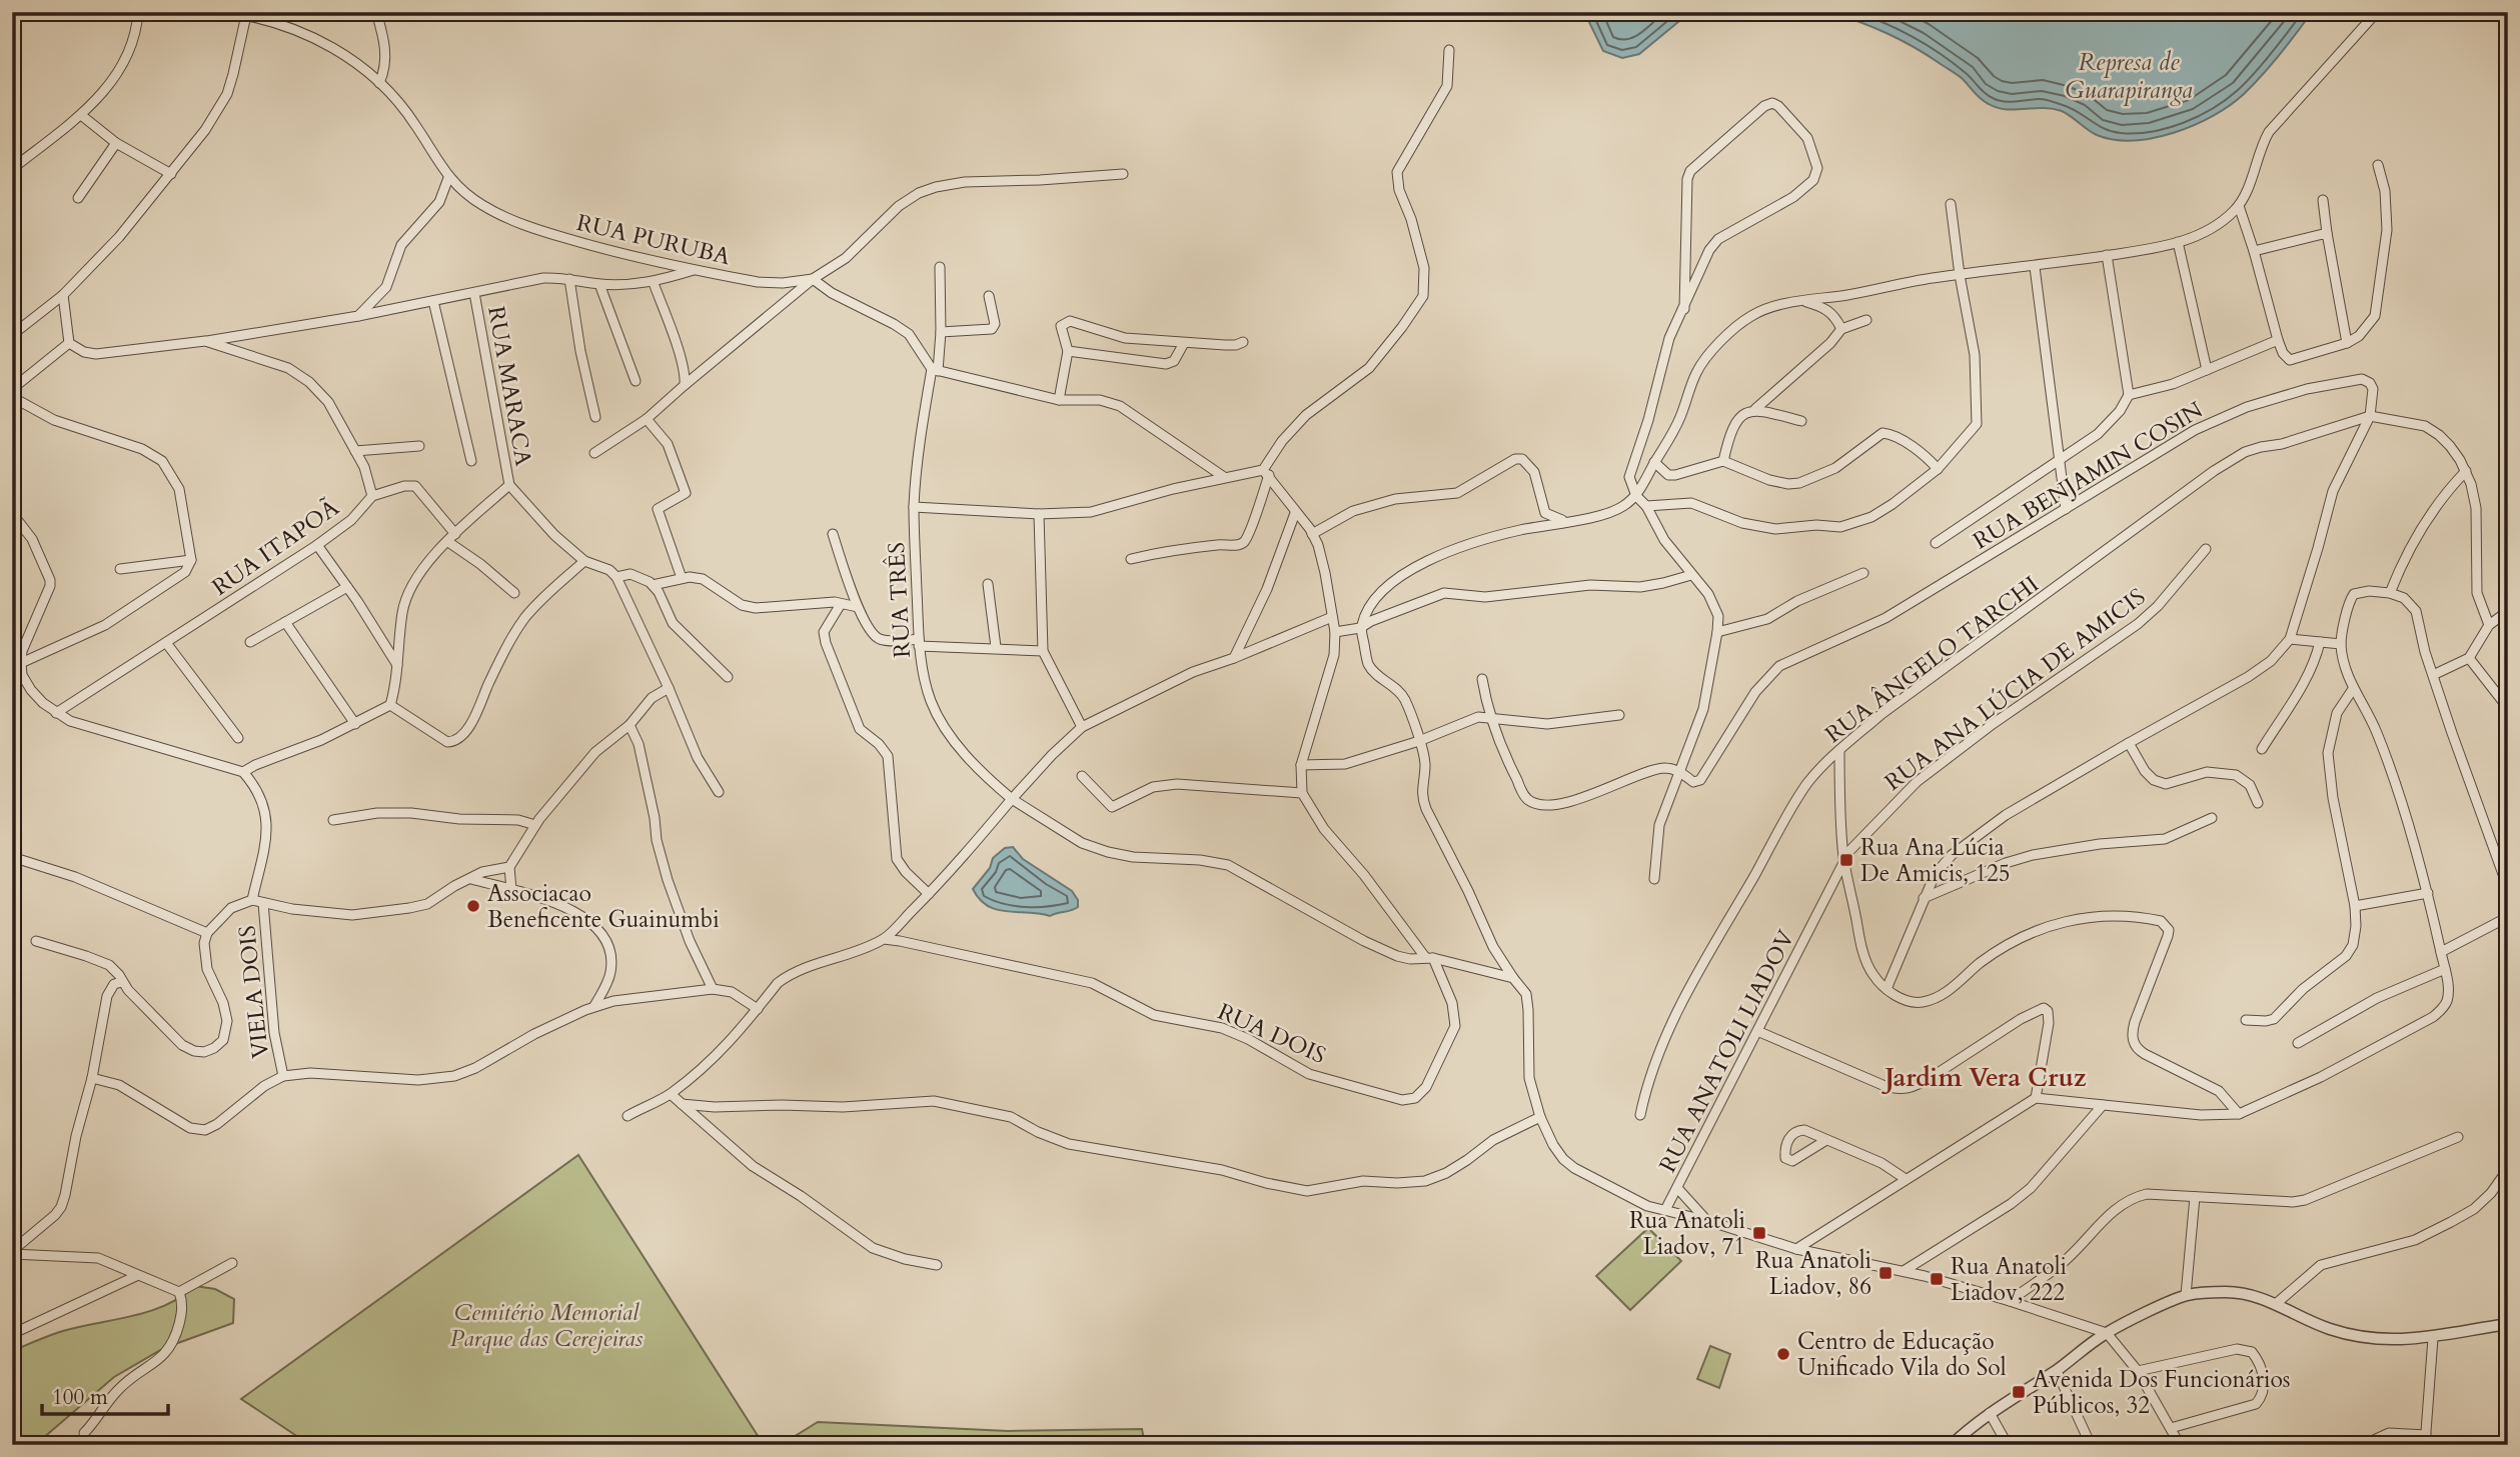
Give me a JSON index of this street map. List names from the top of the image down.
{
  "streets": {
    "street": [
      "RUA PURUBA",
      "RUA MARACA",
      "RUA BENJAMIN COSIN",
      "RUA ITAPOÃ",
      "RUA TRÊS",
      "RUA ÂNGELO TARCHI",
      "RUA ANA LÚCIA DE AMICIS",
      "VIELA DOIS",
      "RUA DOIS",
      "RUA ANATOLI LIADOV"
    ]
  },
  "crossings": [
    ["RUA BENJAMIN COSIN", "RUA ÂNGELO TARCHI"],
    ["RUA TRÊS", "RUA DOIS"],
    ["RUA ANA LÚCIA DE AMICIS", "RUA ANATOLI LIADOV"]
  ],
  "districts": ["Jardim Vera Cruz"],
  "water": ["Represa de Guarapiranga"],
  "parks": ["Cemitério Memorial Parque das Cerejeiras"],
  "places": {
    "transit": [
      "Rua Ana Lúcia De Amicis, 125",
      "Rua Anatoli Liadov, 71",
      "Rua Anatoli Liadov, 86",
      "Rua Anatoli Liadov, 222",
      "Avenida Dos Funcionários Públicos, 32"
    ],
    "other": ["Associacao Beneficente Guainumbi", "Centro de Educação Unificado Vila do Sol"]
  },
  "scale_bar": "100 m"
}
